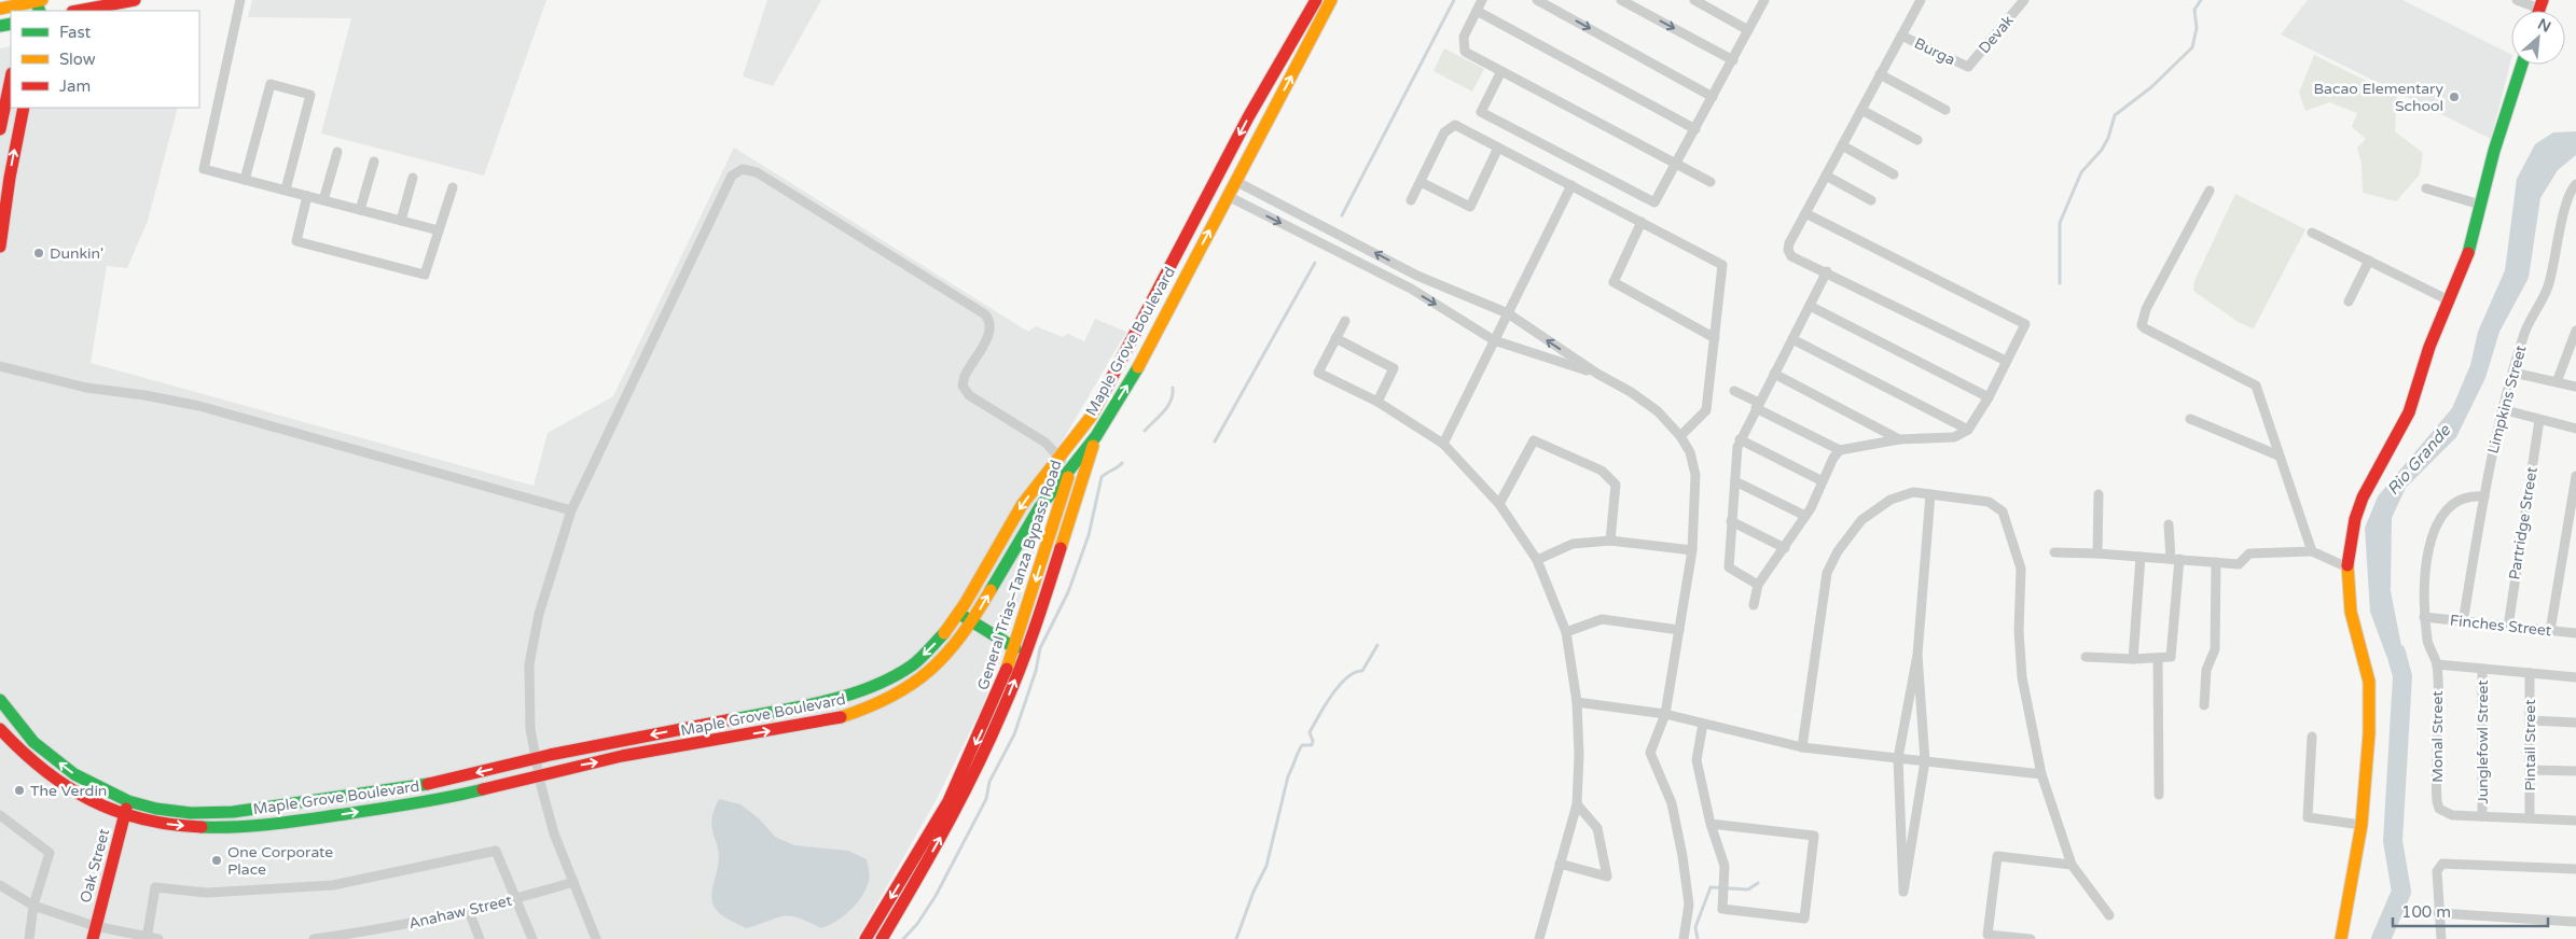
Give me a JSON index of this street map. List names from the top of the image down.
{
  "streets": {
    "main road": ["Maple Grove Boulevard", "General Trias–Tanza Bypass Road", "Oak Street"],
    "street": [
      "Devak",
      "Burga",
      "Limpkins Street",
      "Partridge Street",
      "Finches Street",
      "Monal Street",
      "Junglefowl Street",
      "Pintail Street",
      "Anahaw Street"
    ]
  },
  "crossings": [
    ["Devak", "Burga"],
    ["Maple Grove Boulevard", "General Trias–Tanza Bypass Road"],
    ["Maple Grove Boulevard", "Oak Street"],
    ["Limpkins Street", "Finches Street"],
    ["Partridge Street", "Finches Street"],
    ["Monal Street", "Junglefowl Street"]
  ],
  "water": ["Rio Grande"],
  "places": [
    "Bacao Elementary School",
    "Dunkin'",
    "The Verdin",
    "One Corporate Place"
  ],
  "legend": ["Fast", "Slow", "Jam"],
  "scale_bar": "100 m",
  "north": "top right"
}
